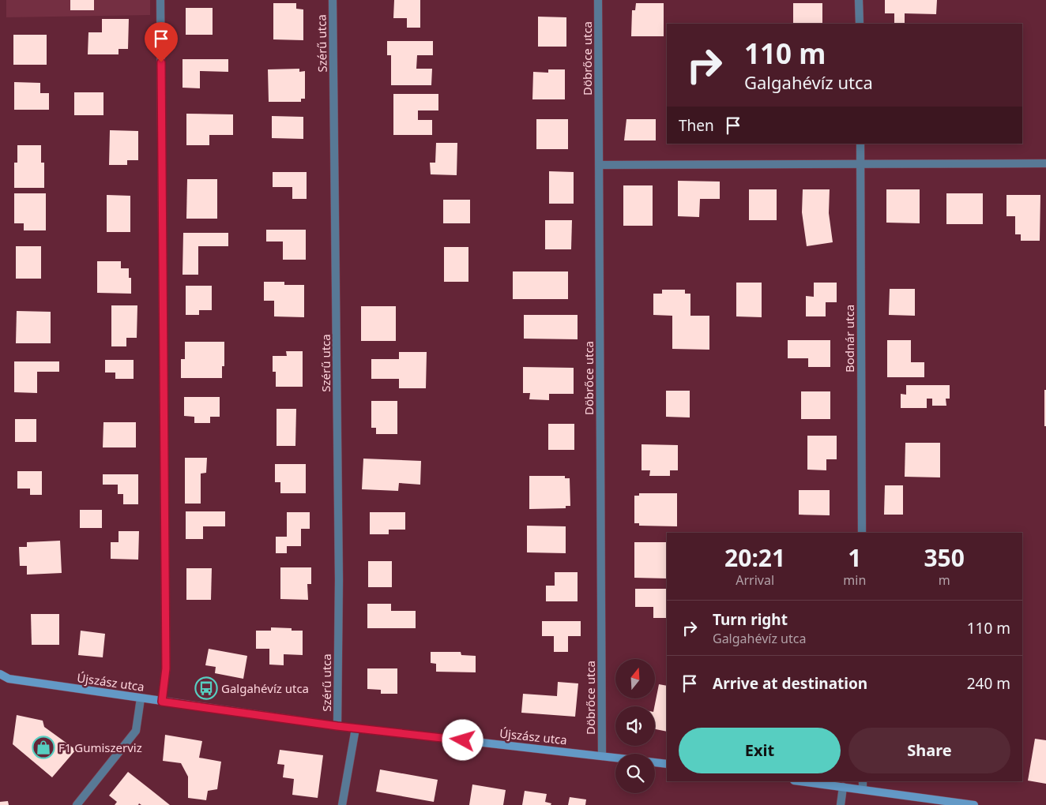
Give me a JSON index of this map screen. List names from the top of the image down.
{
  "streets": {
    "street": [
      "Szérű utca",
      "Döbrőce utca",
      "Bodnár utca",
      "Újszász utca"
    ]
  },
  "crossings": [
    ["Szérű utca", "Újszász utca"],
    ["Döbrőce utca", "Újszász utca"]
  ],
  "places": {
    "bus stop": ["Galgahévíz utca"],
    "shop": ["F1 Gumiszerviz"]
  },
  "north": "top",
  "page": {
    "turn": ["110 m", "Galgahévíz utca"],
    "then": "Then",
    "eta": [
      "20:21",
      "Arrival",
      "1",
      "min",
      "350",
      "m"
    ],
    "list": [
      {
        "name": "Turn right",
        "note": "Galgahévíz utca",
        "value": "110 m"
      },
      {
        "name": "Arrive at destination",
        "value": "240 m"
      }
    ],
    "buttons": ["Exit", "Share"]
  }
}
